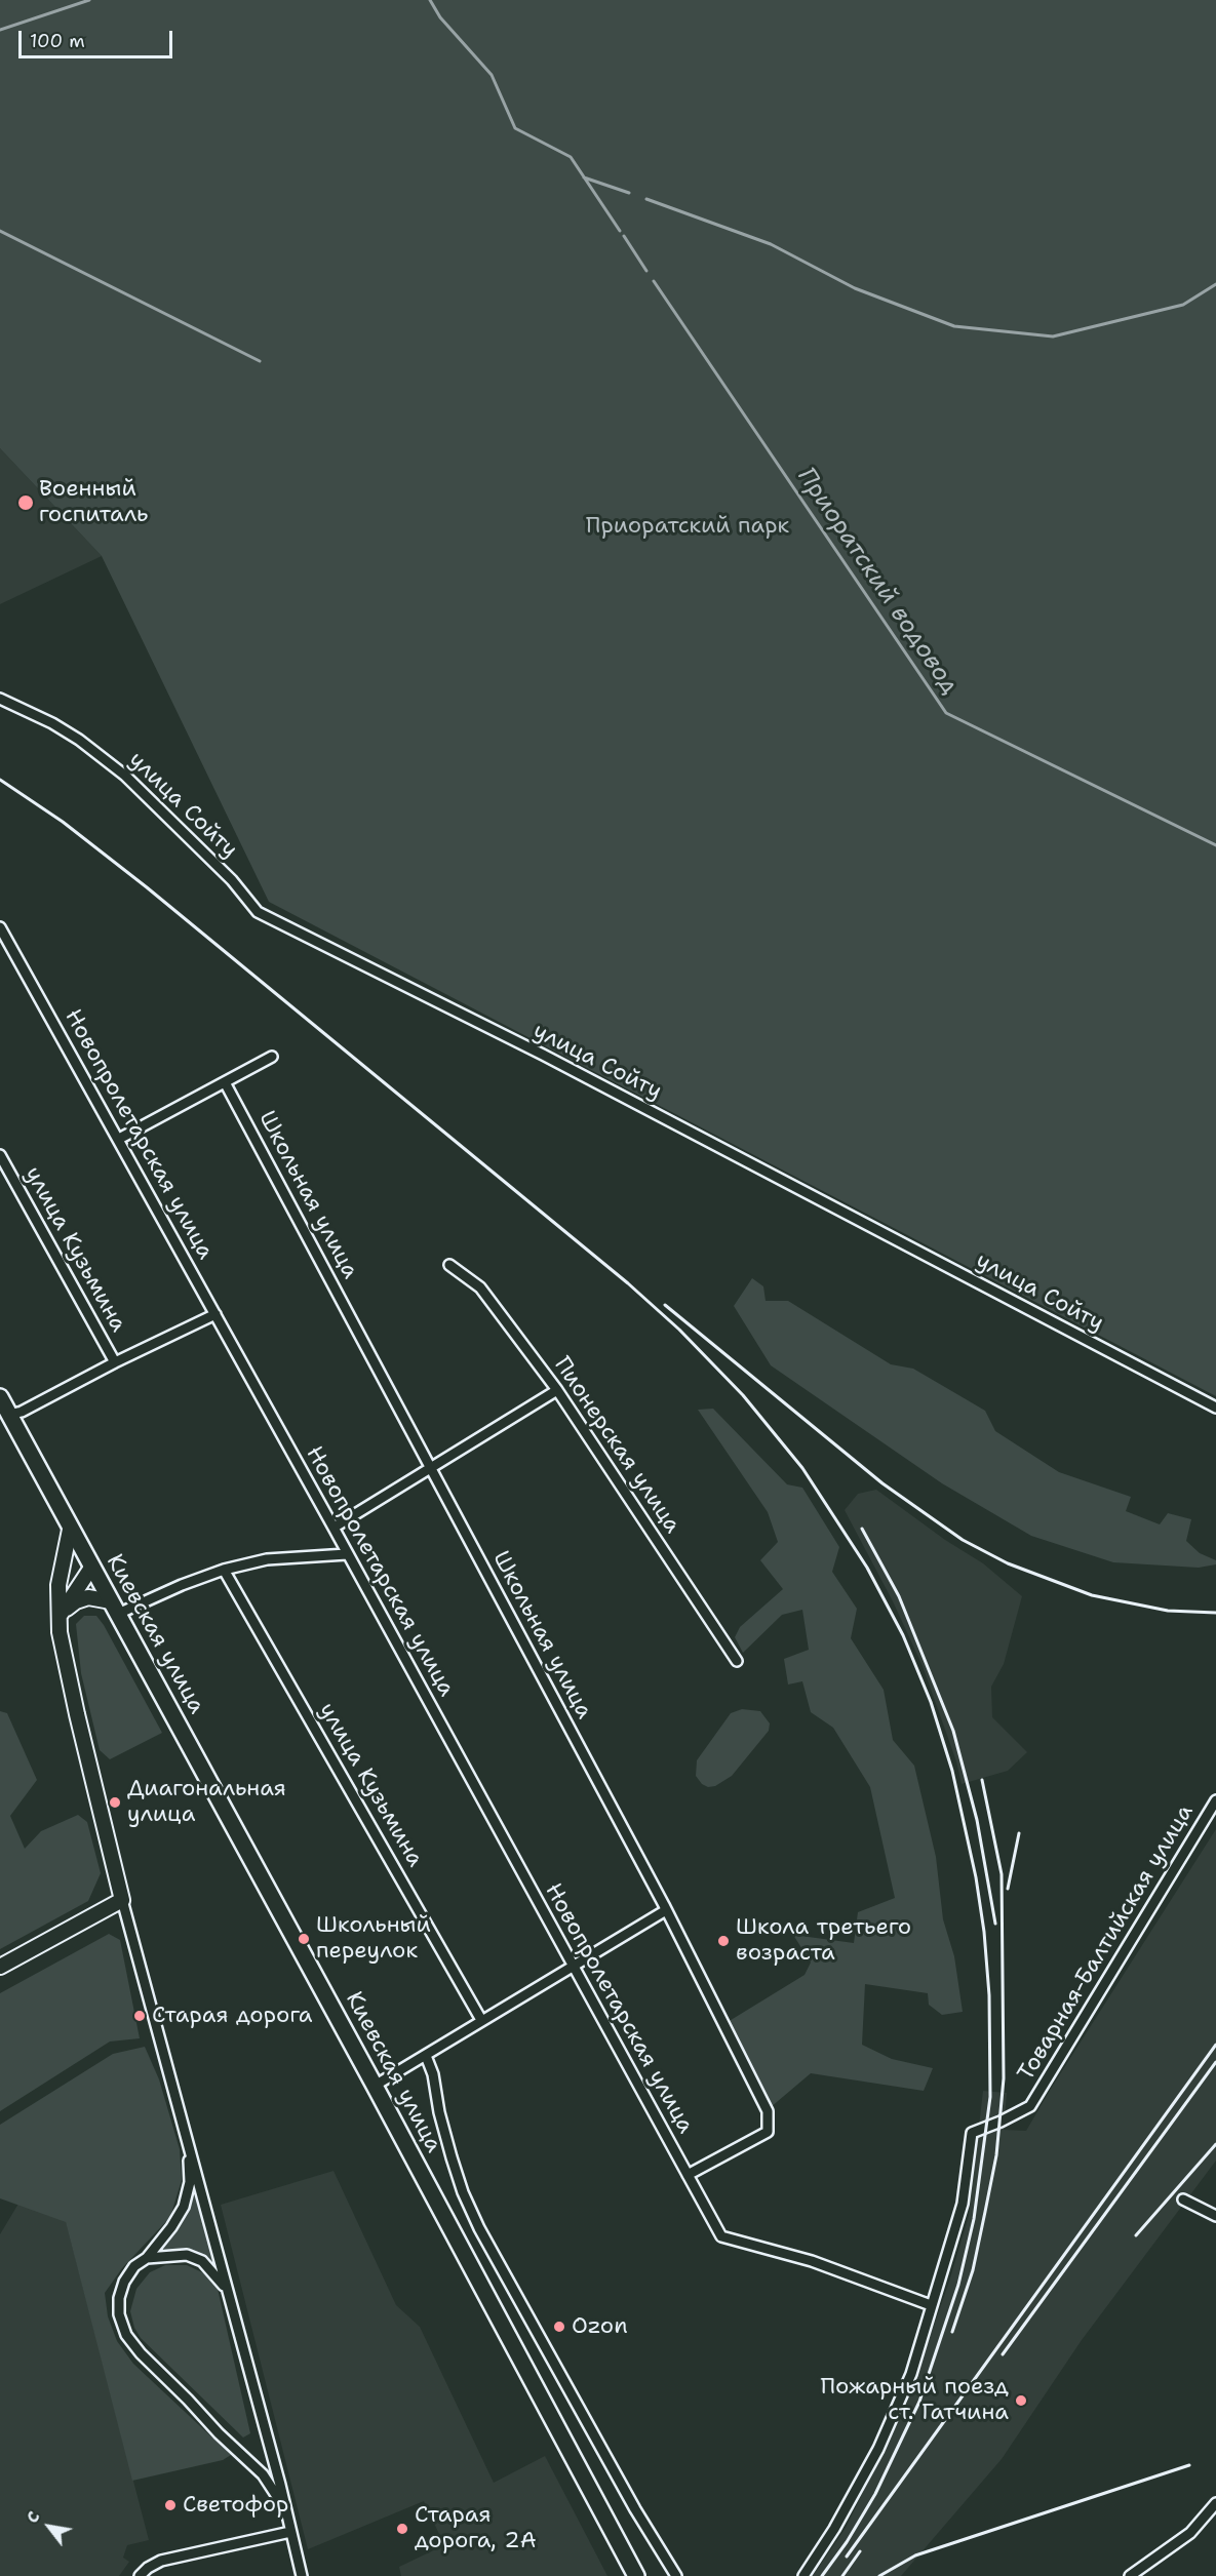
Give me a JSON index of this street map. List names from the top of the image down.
{
  "streets": {
    "main road": ["Киевская улица"],
    "street": [
      "улица Сойту",
      "Новопролетарская улица",
      "Школьная улица",
      "улица Кузьмина",
      "Пионерская улица",
      "Товарная-Балтийская улица"
    ]
  },
  "crossings": [
    ["Новопролетарская улица", "Школьная улица"],
    ["Новопролетарская улица", "Товарная-Балтийская улица"]
  ],
  "water": ["Приоратский водовод"],
  "parks": ["Приоратский парк"],
  "places": [
    "Военный госпиталь",
    "Диагональная улица",
    "Школьный переулок",
    "Школа третьего возраста",
    "Старая дорога",
    "Ozon",
    "Пожарный поезд ст. Гатчина",
    "Светофор",
    "Старая дорога, 2А"
  ],
  "scale_bar": "100 m",
  "north": "top left"
}
